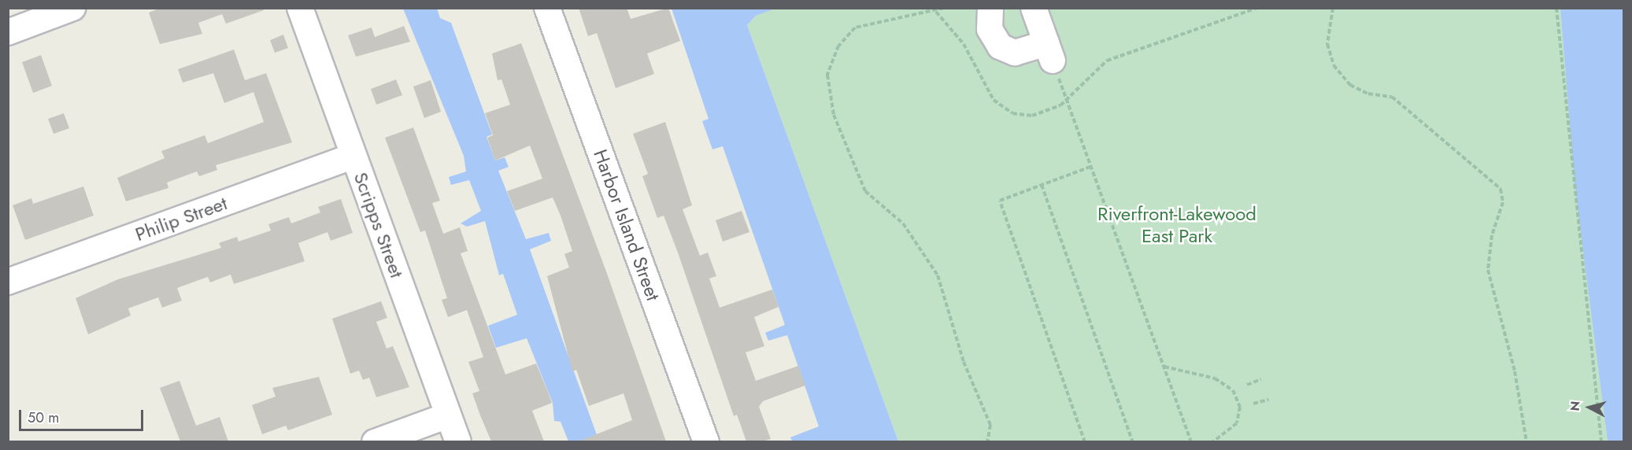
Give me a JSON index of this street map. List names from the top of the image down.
{
  "streets": {
    "street": ["Philip Street", "Scripps Street", "Harbor Island Street"]
  },
  "crossings": [
    ["Philip Street", "Scripps Street"]
  ],
  "parks": ["Riverfront-Lakewood East Park"],
  "scale_bar": "50 m",
  "north": "left"
}
